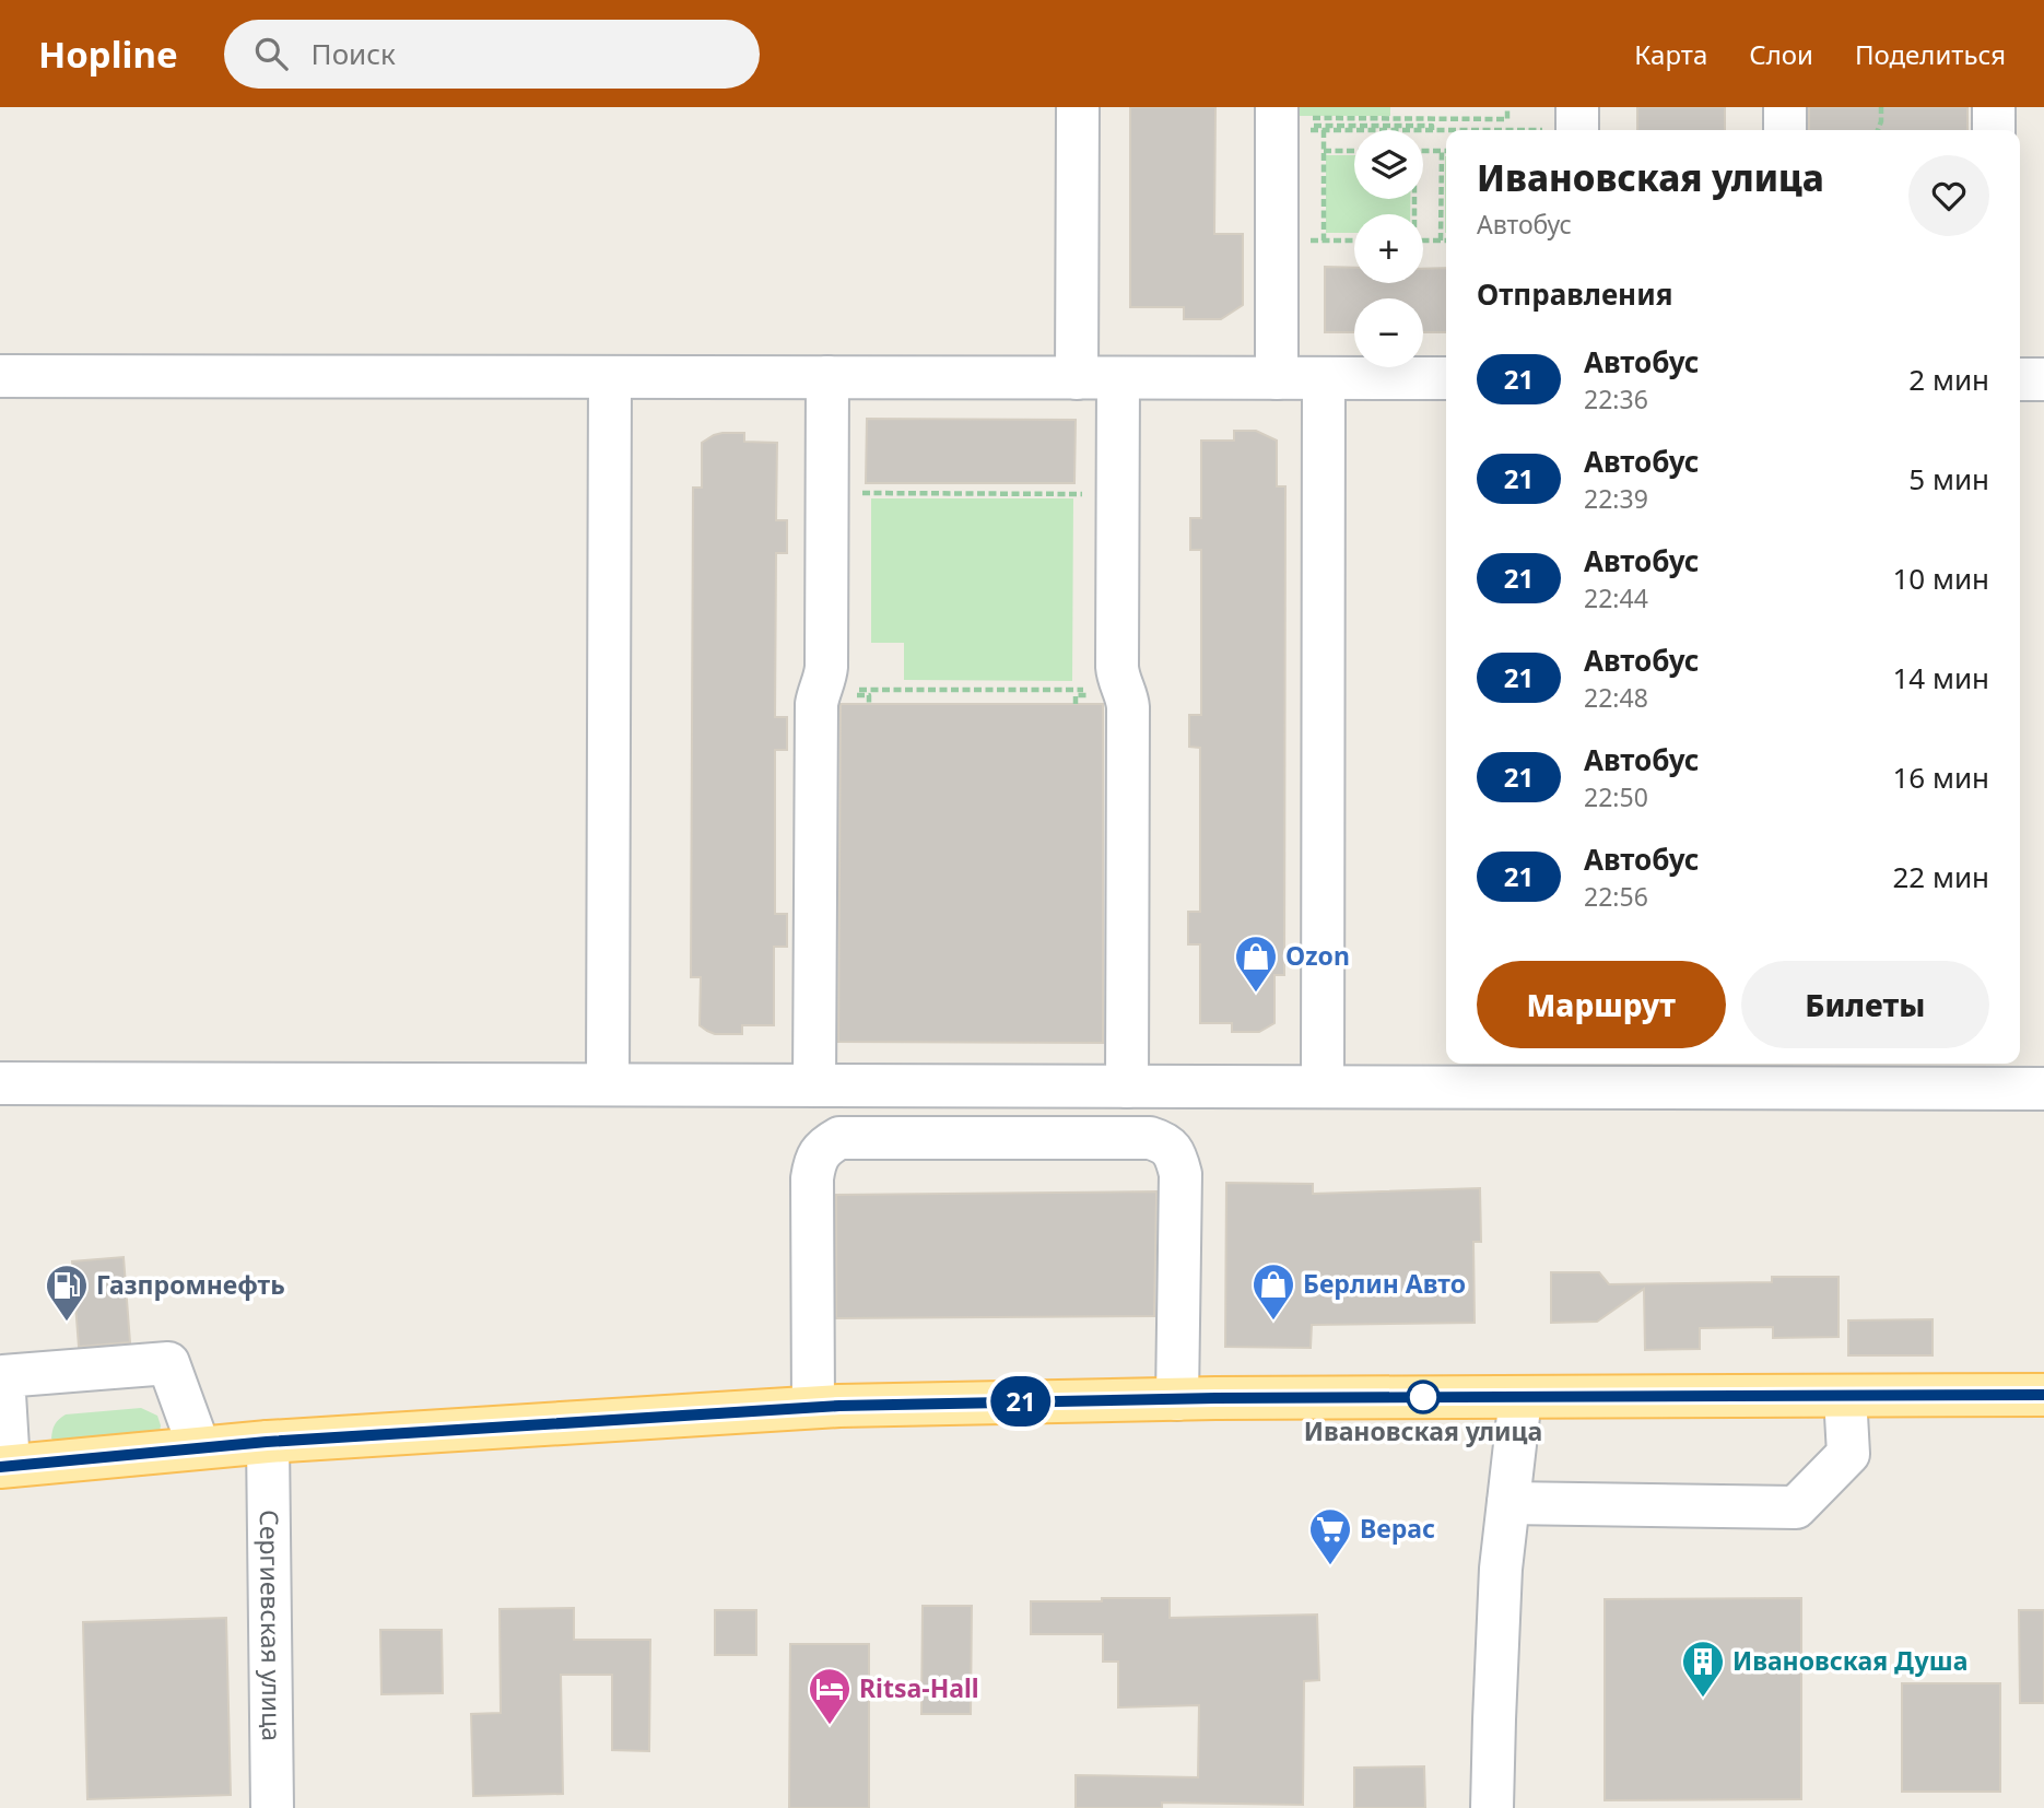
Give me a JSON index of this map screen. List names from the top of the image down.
{
  "streets": {
    "street": ["Сергиевская улица"]
  },
  "places": {
    "shop": ["Ozon", "Берлин Авто"],
    "fuel station": ["Газпромнефть"],
    "other": ["Ивановская улица"],
    "supermarket": ["Верас"],
    "building": ["Ивановская Душа"],
    "hotel": ["Ritsa-Hall"]
  },
  "lines": ["bus line 21"],
  "page": {
    "header": "Hopline",
    "search": "Поиск",
    "nav": ["Карта", "Слои", "Поделиться"],
    "on_map": "21",
    "map_buttons": ["+", "−"],
    "heading": [
      ["Ивановская улица", "Автобус"],
      "Отправления"
    ],
    "list": [
      {
        "mark": "21",
        "name": "Автобус",
        "note": "22:36",
        "value": "2 мин"
      },
      {
        "mark": "21",
        "name": "Автобус",
        "note": "22:39",
        "value": "5 мин"
      },
      {
        "mark": "21",
        "name": "Автобус",
        "note": "22:44",
        "value": "10 мин"
      },
      {
        "mark": "21",
        "name": "Автобус",
        "note": "22:48",
        "value": "14 мин"
      },
      {
        "mark": "21",
        "name": "Автобус",
        "note": "22:50",
        "value": "16 мин"
      },
      {
        "mark": "21",
        "name": "Автобус",
        "note": "22:56",
        "value": "22 мин"
      }
    ],
    "buttons": ["Маршрут", "Билеты"]
  }
}
